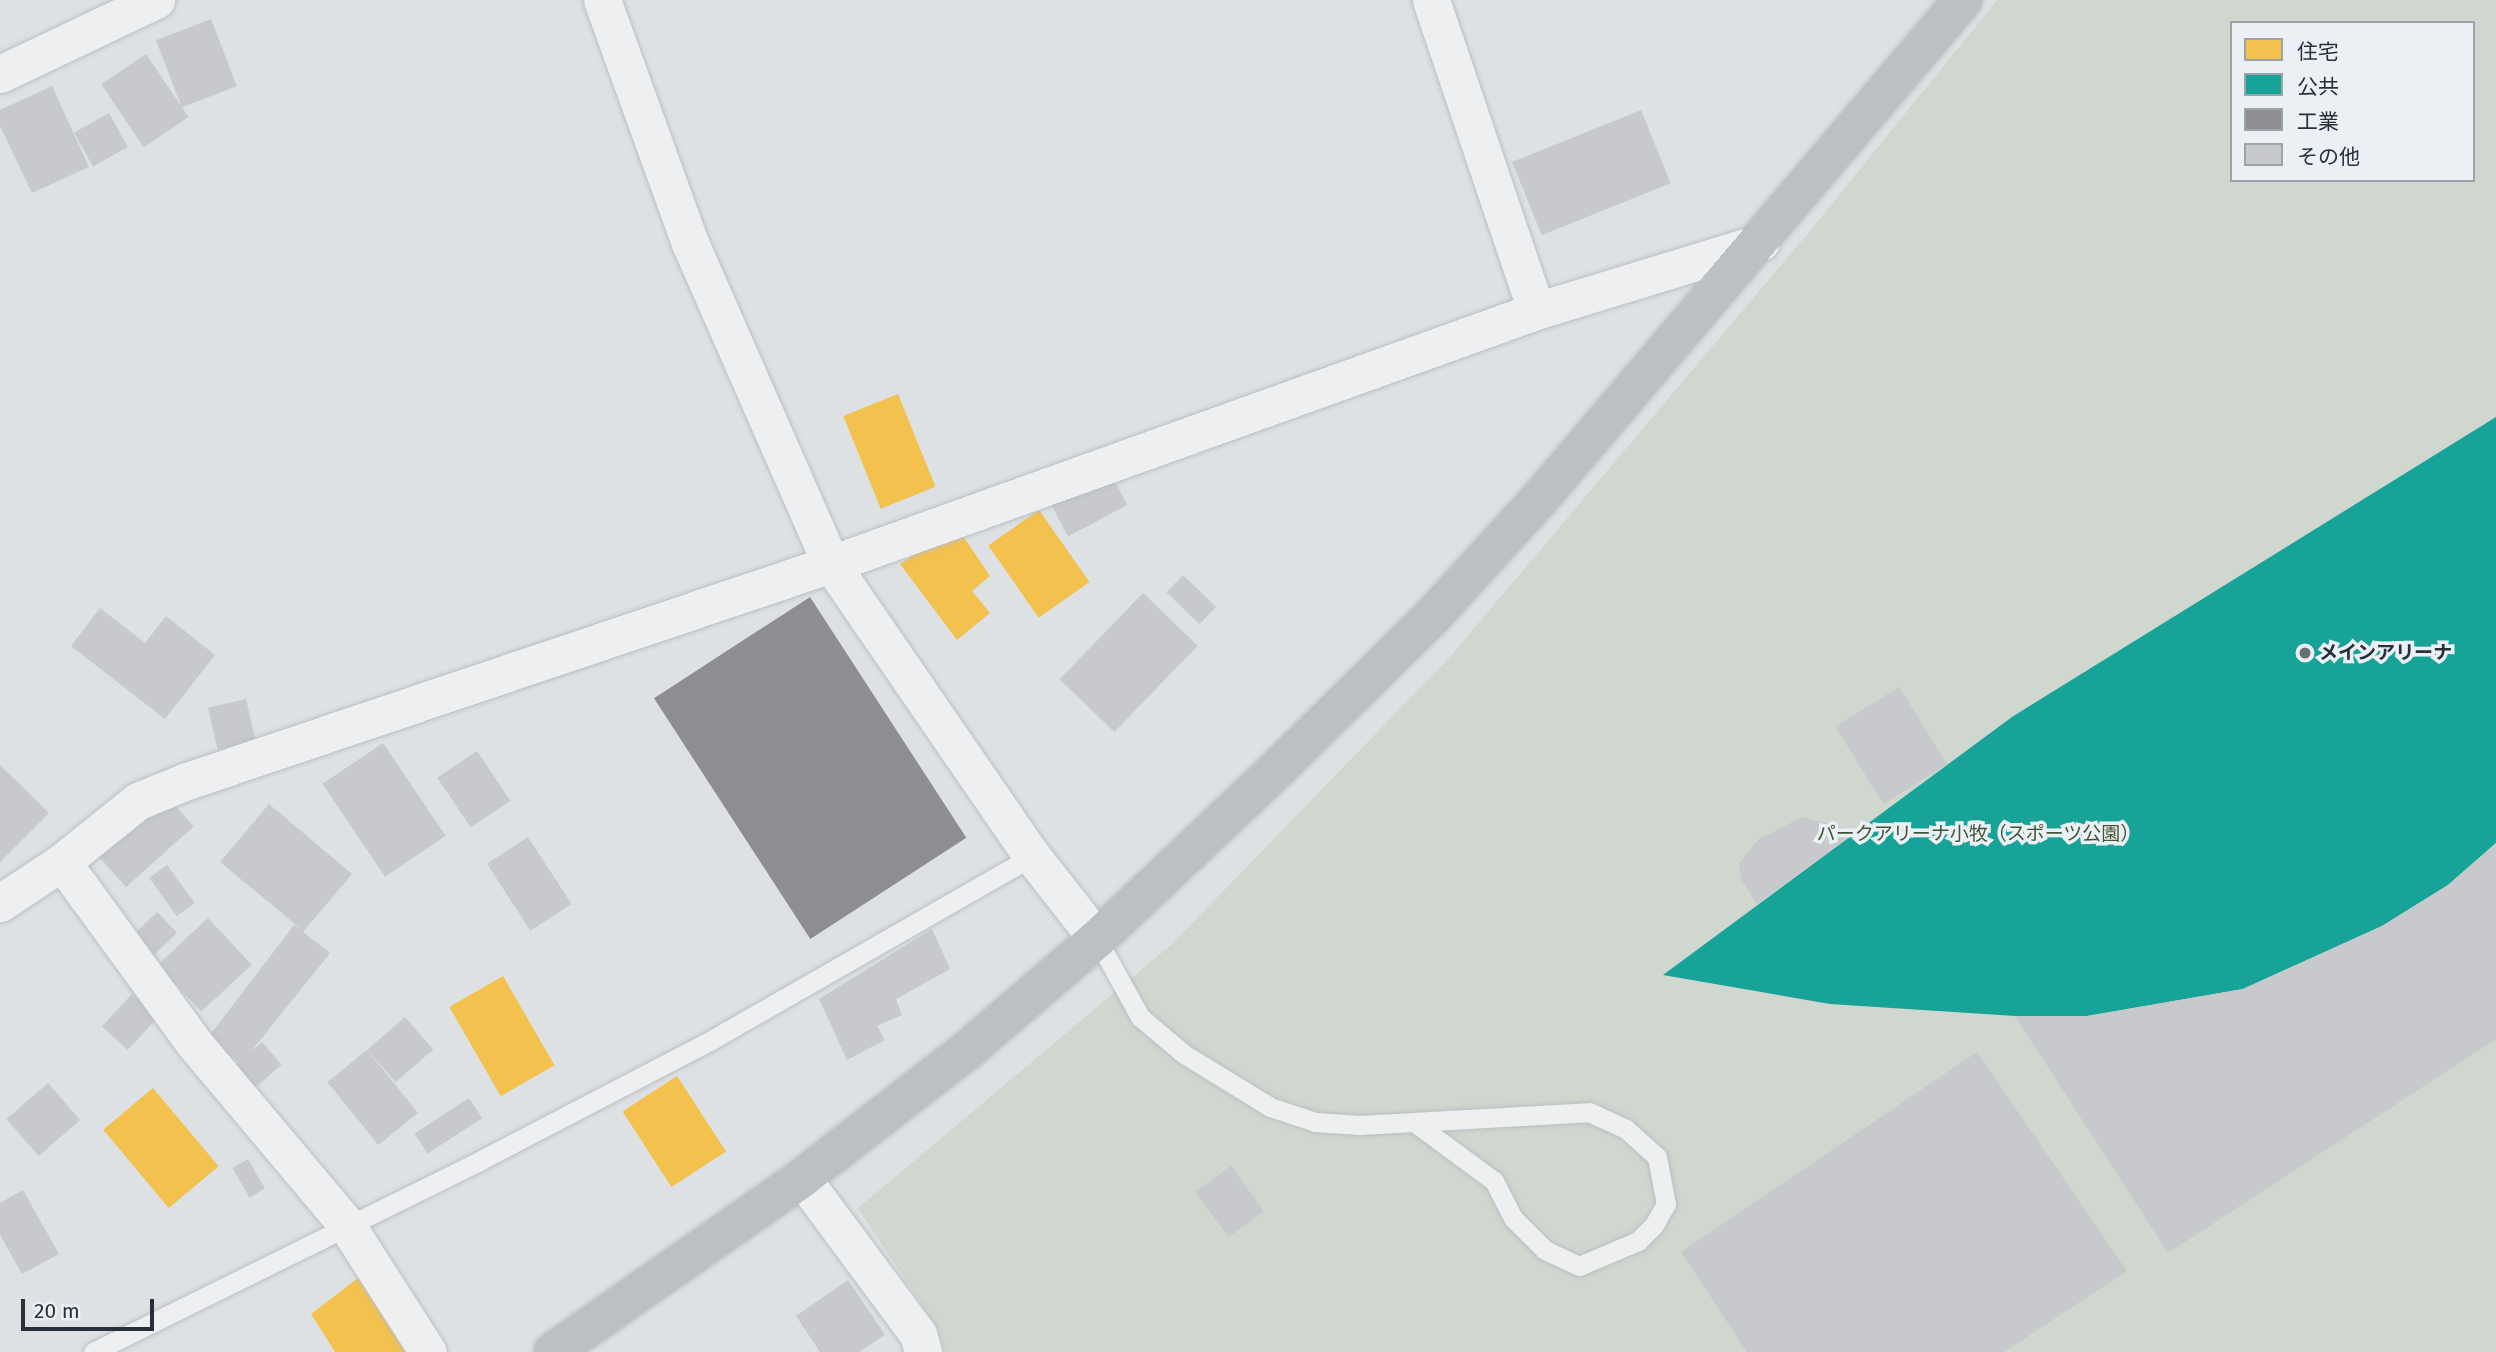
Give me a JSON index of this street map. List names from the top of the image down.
{
  "parks": ["パークアリーナ小牧（スポーツ公園）"],
  "places": ["メインアリーナ"],
  "legend": [
    "住宅",
    "公共",
    "工業",
    "その他"
  ],
  "scale_bar": "20 m"
}
